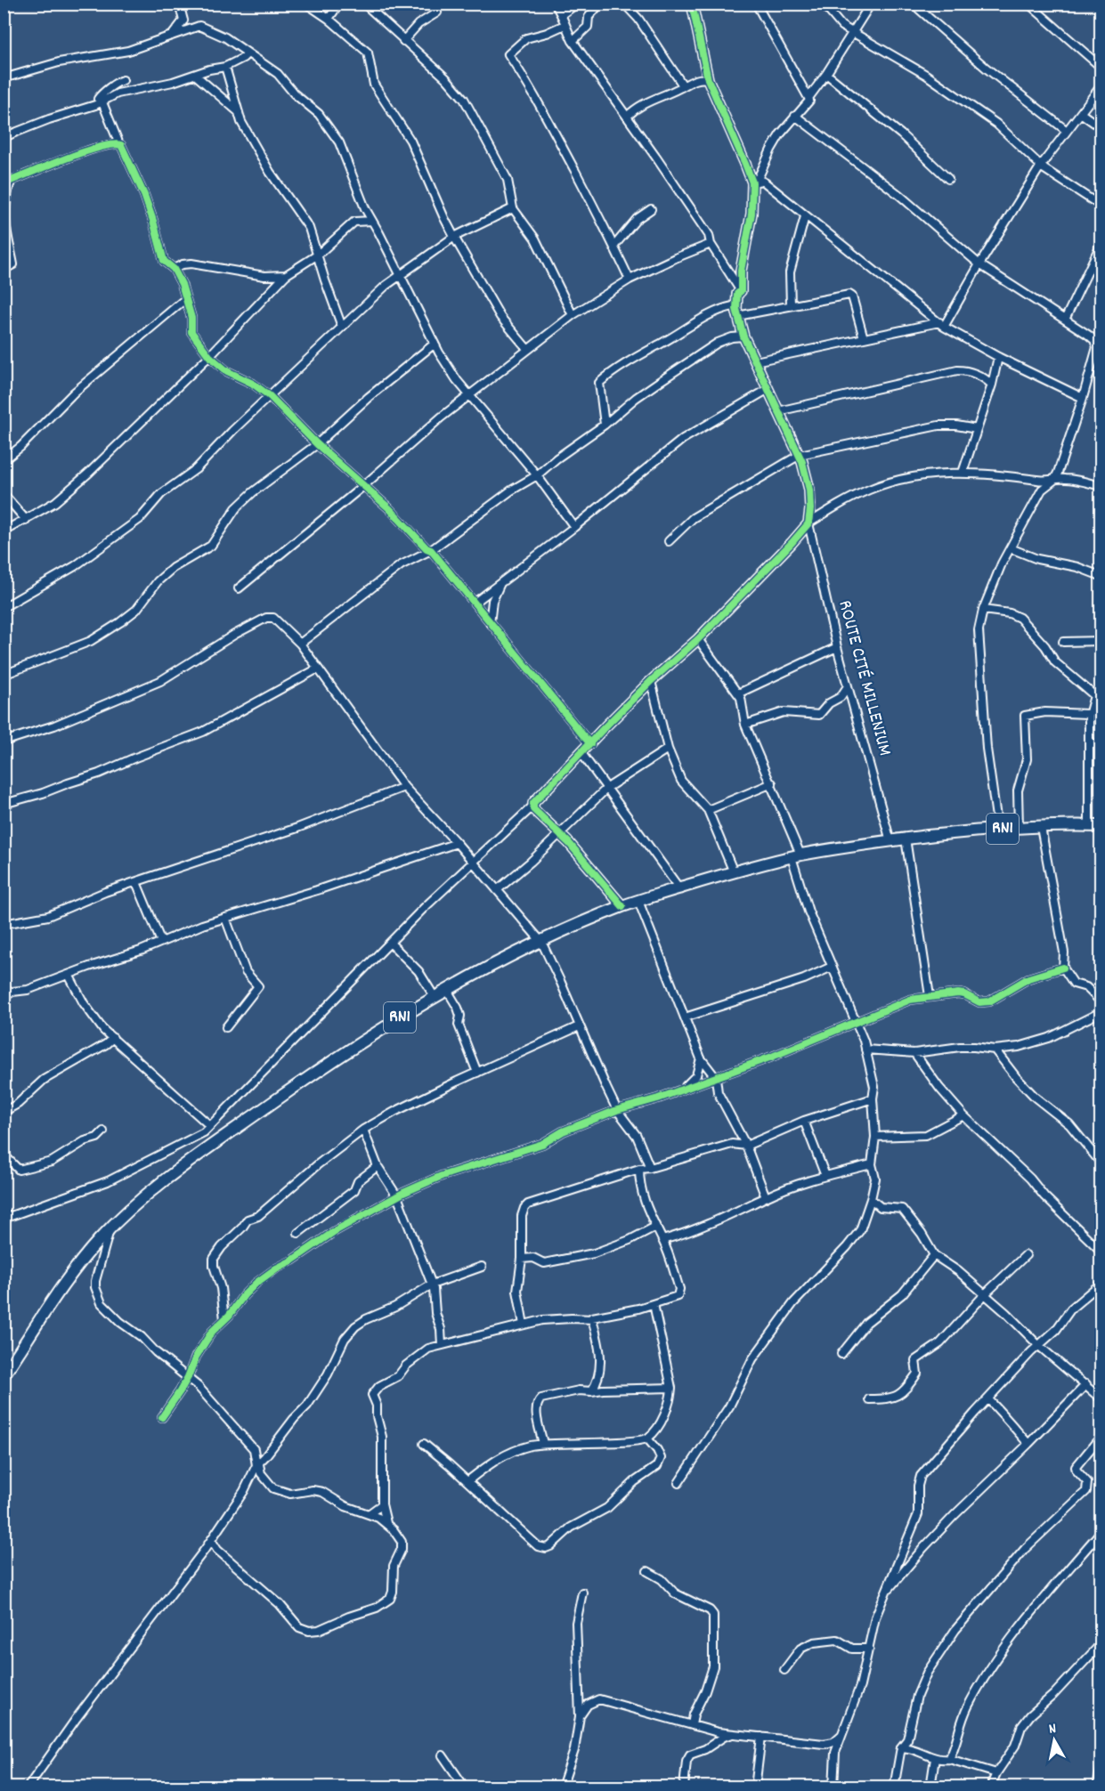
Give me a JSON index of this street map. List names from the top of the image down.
{
  "streets": {
    "highway": ["RN1"],
    "street": ["ROUTE CITÉ MILLENIUM"]
  },
  "crossings": [
    ["ROUTE CITÉ MILLENIUM", "RN1"]
  ],
  "north": "top"
}
